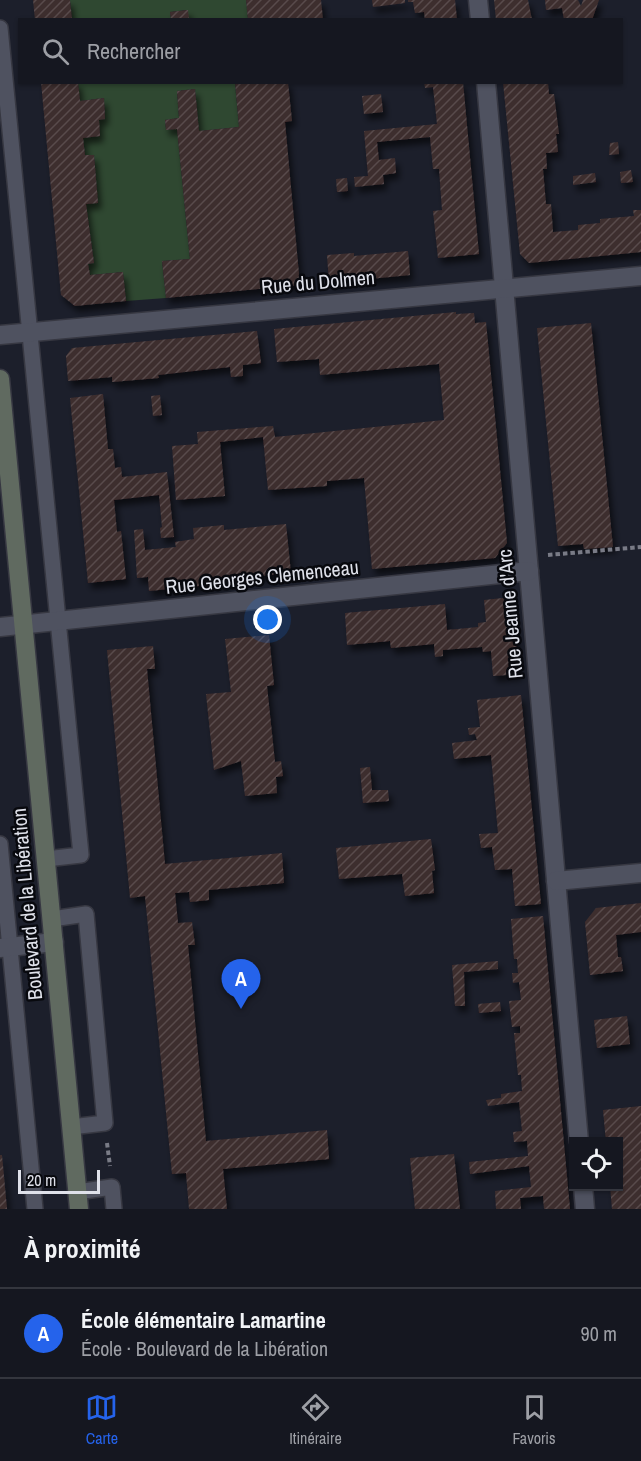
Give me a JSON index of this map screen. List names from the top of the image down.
{
  "streets": {
    "main road": ["Boulevard de la Libération"],
    "street": ["Rue du Dolmen", "Rue Georges Clemenceau", "Rue Jeanne d'Arc"]
  },
  "crossings": [
    ["Rue du Dolmen", "Rue Jeanne d'Arc"],
    ["Rue Georges Clemenceau", "Rue Jeanne d'Arc"],
    ["Rue Georges Clemenceau", "Boulevard de la Libération"]
  ],
  "scale_bar": "20 m",
  "page": {
    "search": "Rechercher",
    "pins": "A",
    "scale": "20 m",
    "heading": "À proximité",
    "list": [
      {
        "mark": "A",
        "name": "École élémentaire Lamartine",
        "note": "École · Boulevard de la Libération",
        "value": "90 m"
      }
    ],
    "nav": ["Carte", "Itinéraire", "Favoris"]
  }
}
